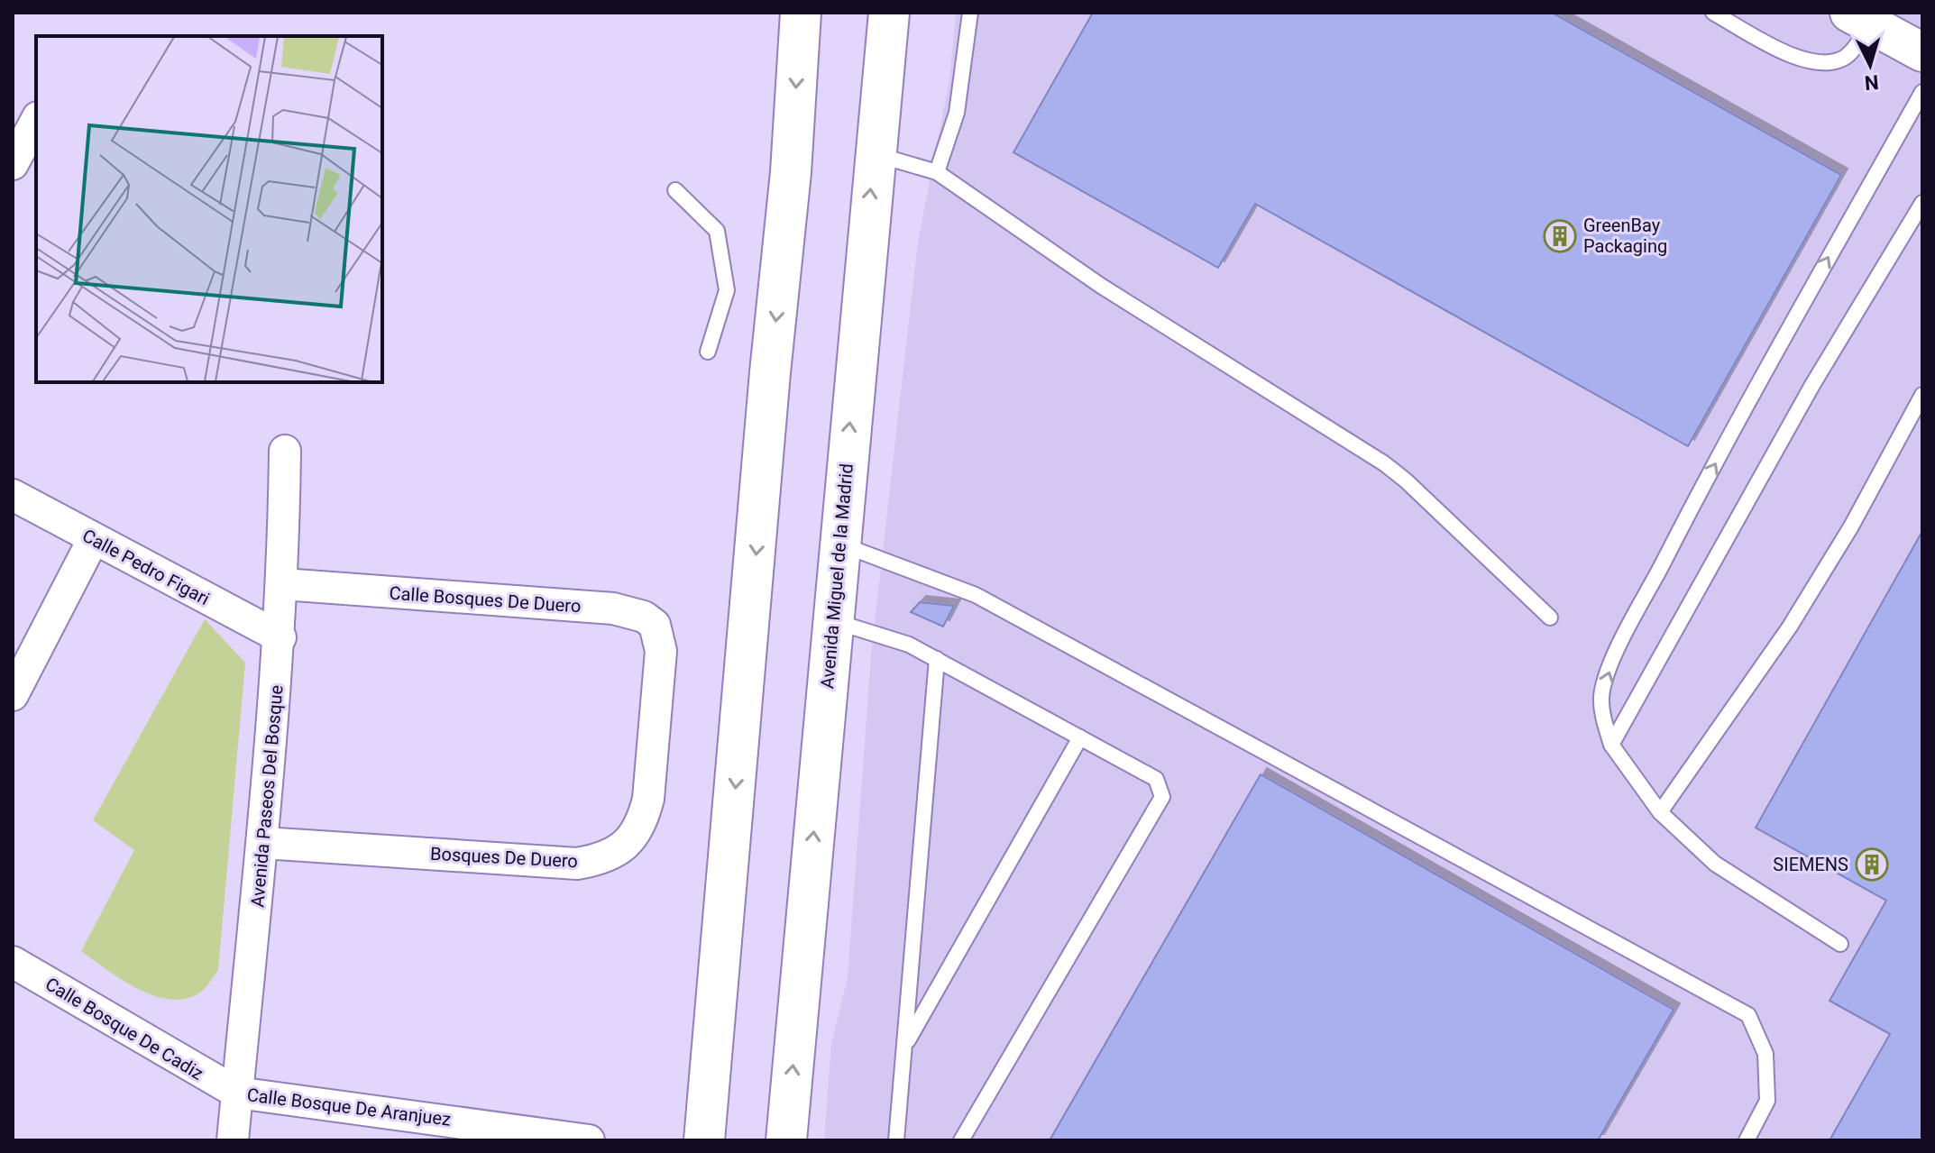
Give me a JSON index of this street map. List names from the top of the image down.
{
  "streets": {
    "main road": ["Avenida Miguel de la Madrid"],
    "street": [
      "Calle Pedro Figari",
      "Calle Bosques De Duero",
      "Avenida Paseos Del Bosque",
      "Bosques De Duero",
      "Calle Bosque De Cadiz",
      "Calle Bosque De Aranjuez"
    ]
  },
  "crossings": [
    ["Calle Pedro Figari", "Avenida Paseos Del Bosque"],
    ["Calle Bosques De Duero", "Avenida Paseos Del Bosque"],
    ["Calle Bosques De Duero", "Bosques De Duero"],
    ["Avenida Paseos Del Bosque", "Bosques De Duero"],
    ["Avenida Paseos Del Bosque", "Calle Bosque De Cadiz"],
    ["Avenida Paseos Del Bosque", "Calle Bosque De Aranjuez"],
    ["Calle Bosque De Cadiz", "Calle Bosque De Aranjuez"]
  ],
  "places": {
    "building": ["GreenBay Packaging", "SIEMENS"]
  },
  "north": "bottom"
}
